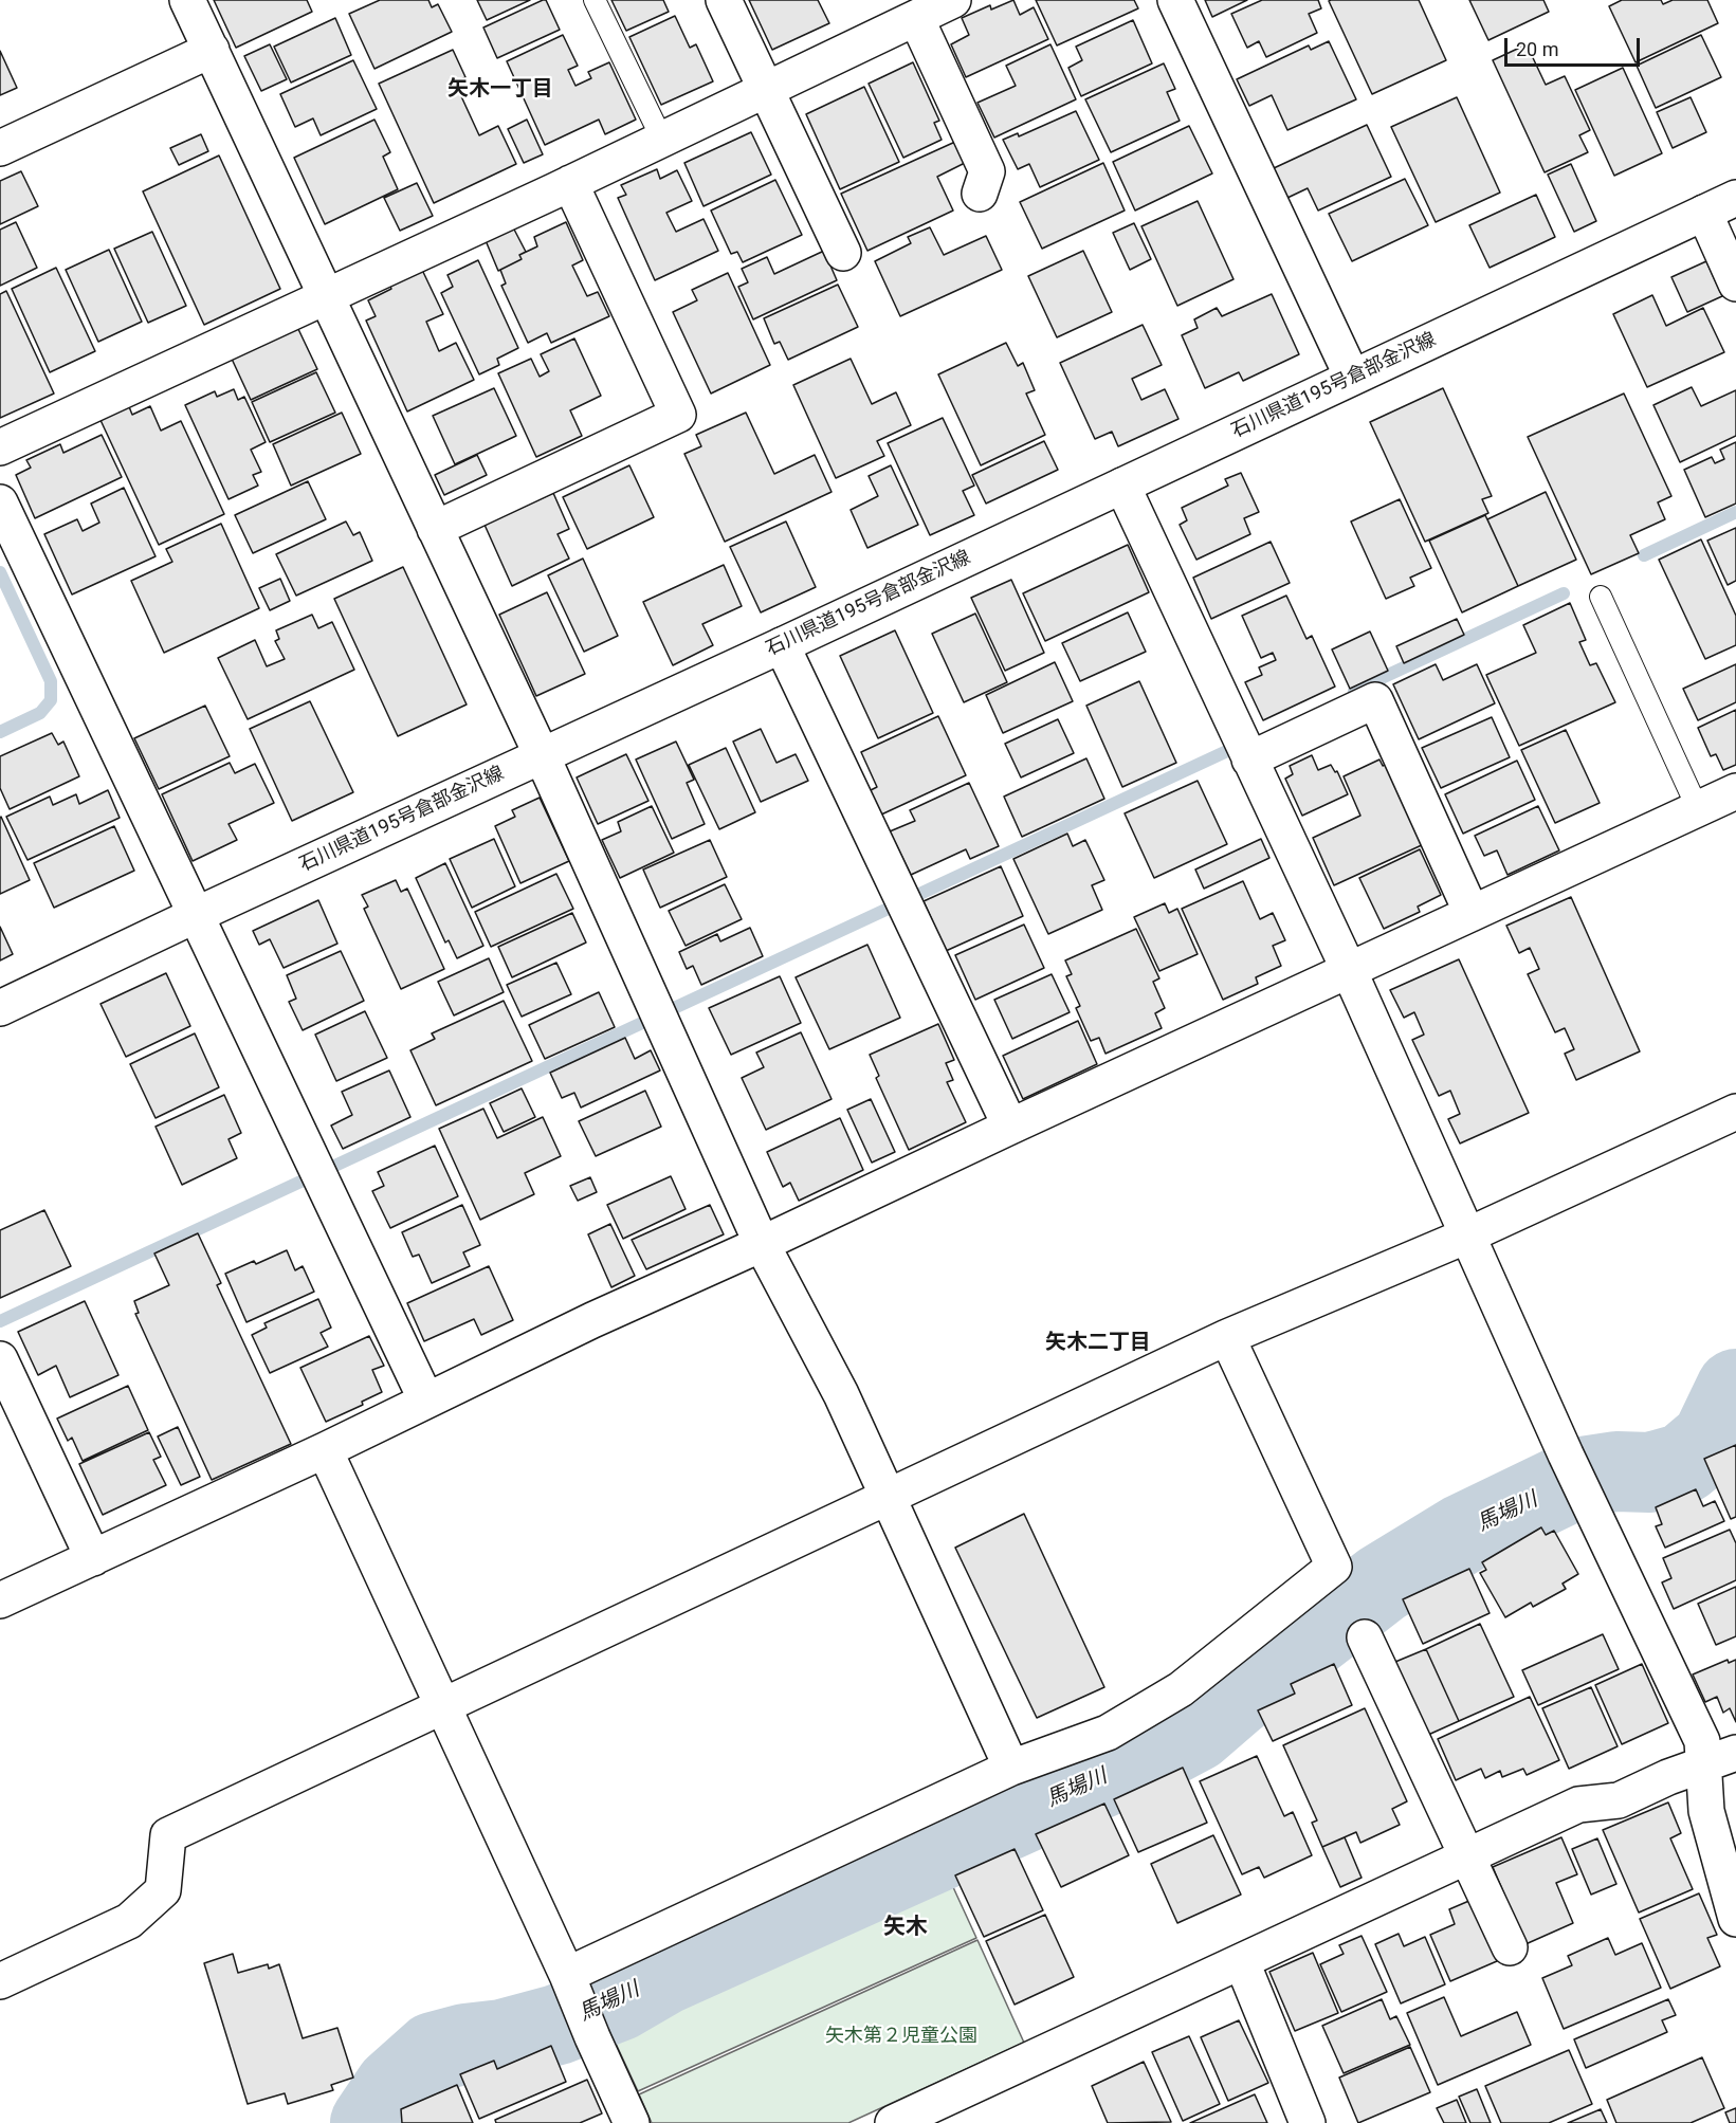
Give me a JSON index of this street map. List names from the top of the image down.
{
  "streets": {
    "street": ["石川県道195号倉部金沢線"]
  },
  "districts": ["矢木一丁目", "矢木二丁目", "矢木"],
  "water": ["馬場川"],
  "parks": ["矢木第２児童公園"],
  "scale_bar": "20 m"
}
